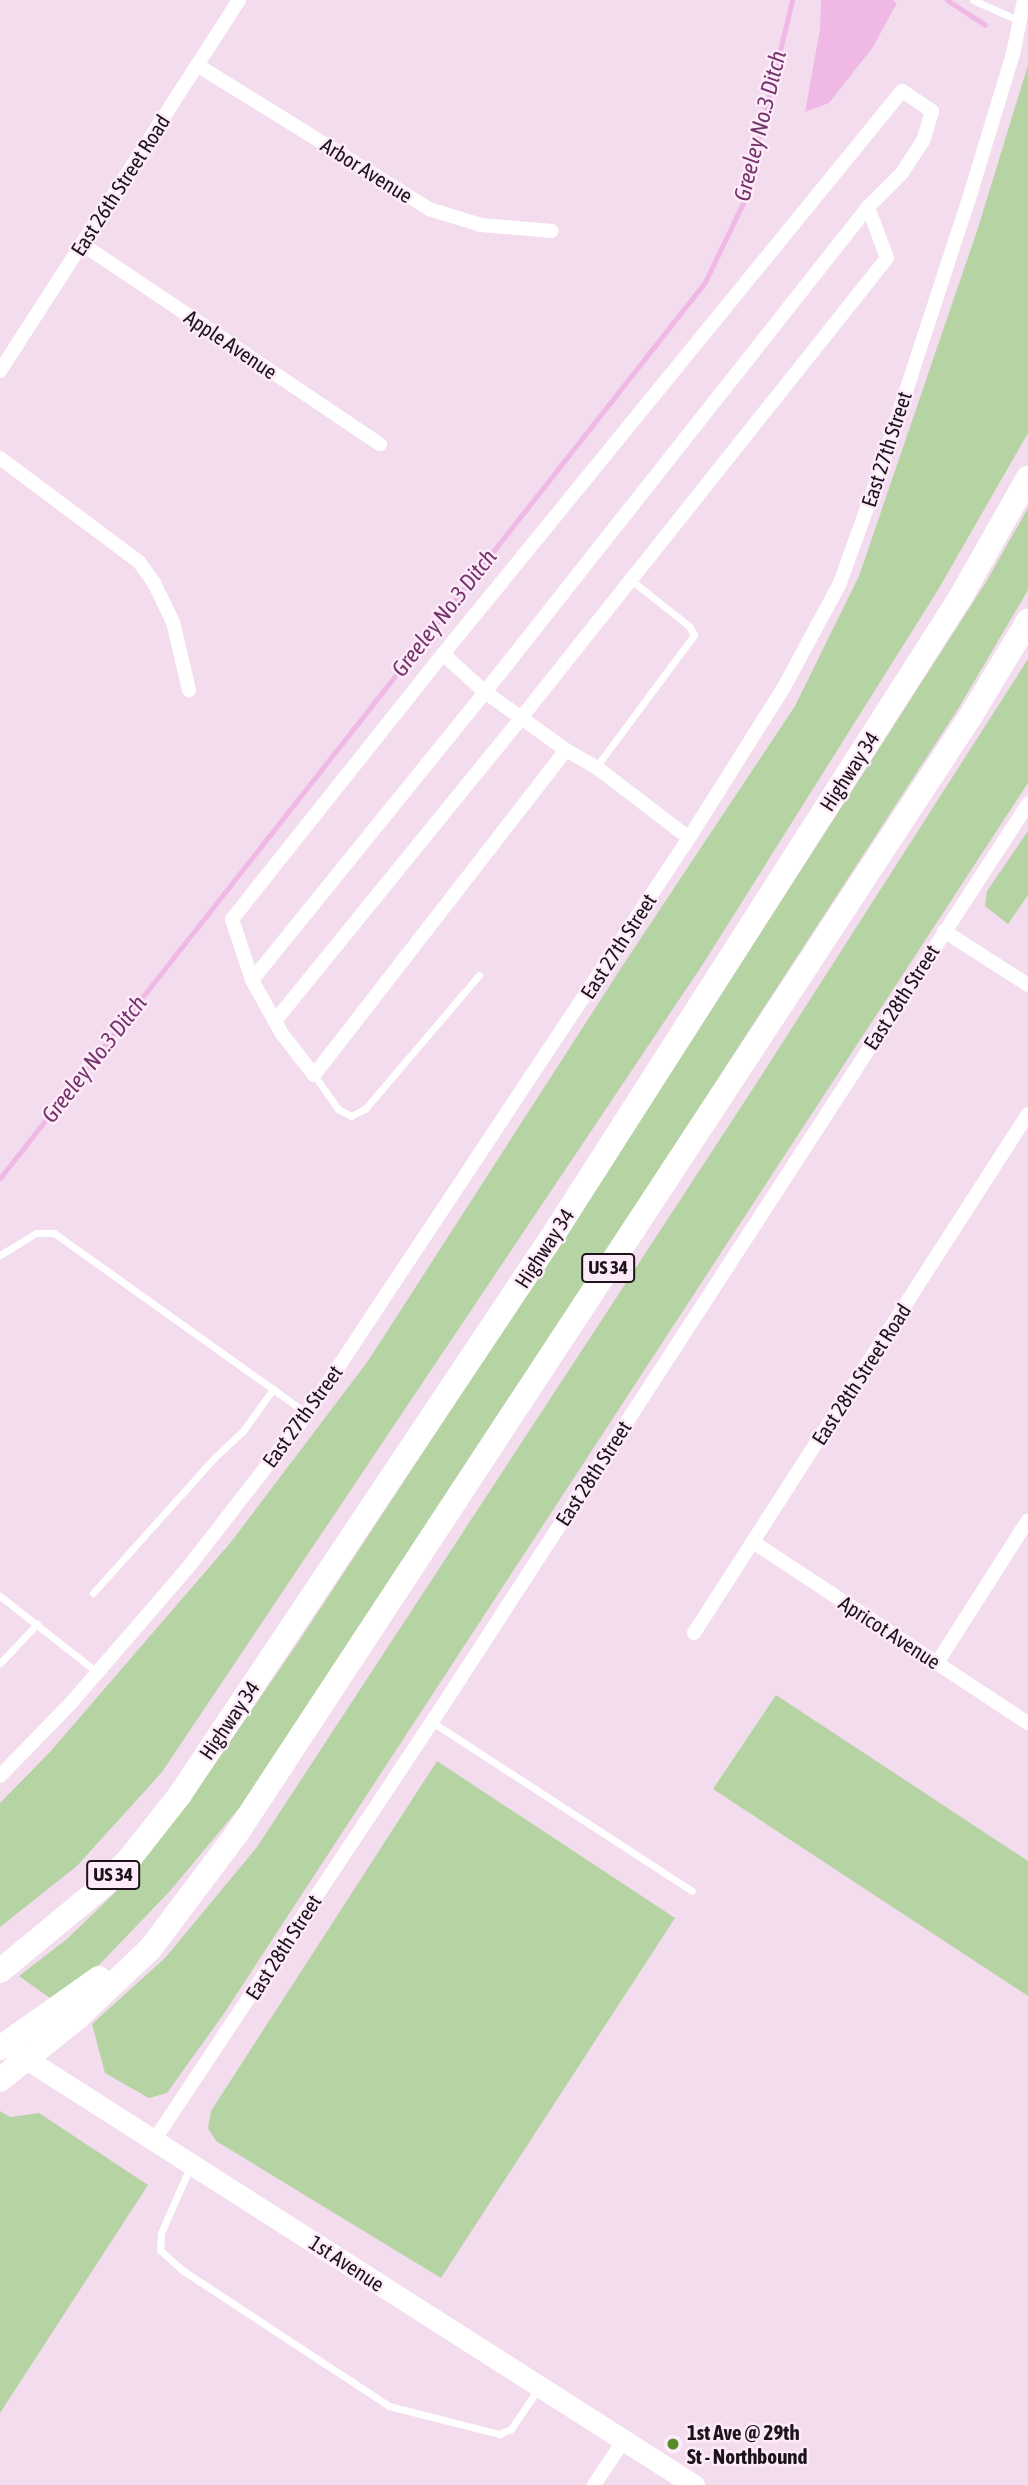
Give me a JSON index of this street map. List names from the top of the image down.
{
  "streets": {
    "highway": ["Highway 34", "US 34"],
    "main road": ["1st Avenue"],
    "street": [
      "Arbor Avenue",
      "East 26th Street Road",
      "Apple Avenue",
      "East 27th Street",
      "East 28th Street",
      "East 28th Street Road",
      "Apricot Avenue"
    ]
  },
  "crossings": [
    ["Arbor Avenue", "East 26th Street Road"],
    ["East 26th Street Road", "Apple Avenue"],
    ["East 28th Street", "1st Avenue"],
    ["East 28th Street Road", "Apricot Avenue"]
  ],
  "water": ["Greeley No.3 Ditch"],
  "places": ["1st Ave @ 29th St - Northbound"]
}
